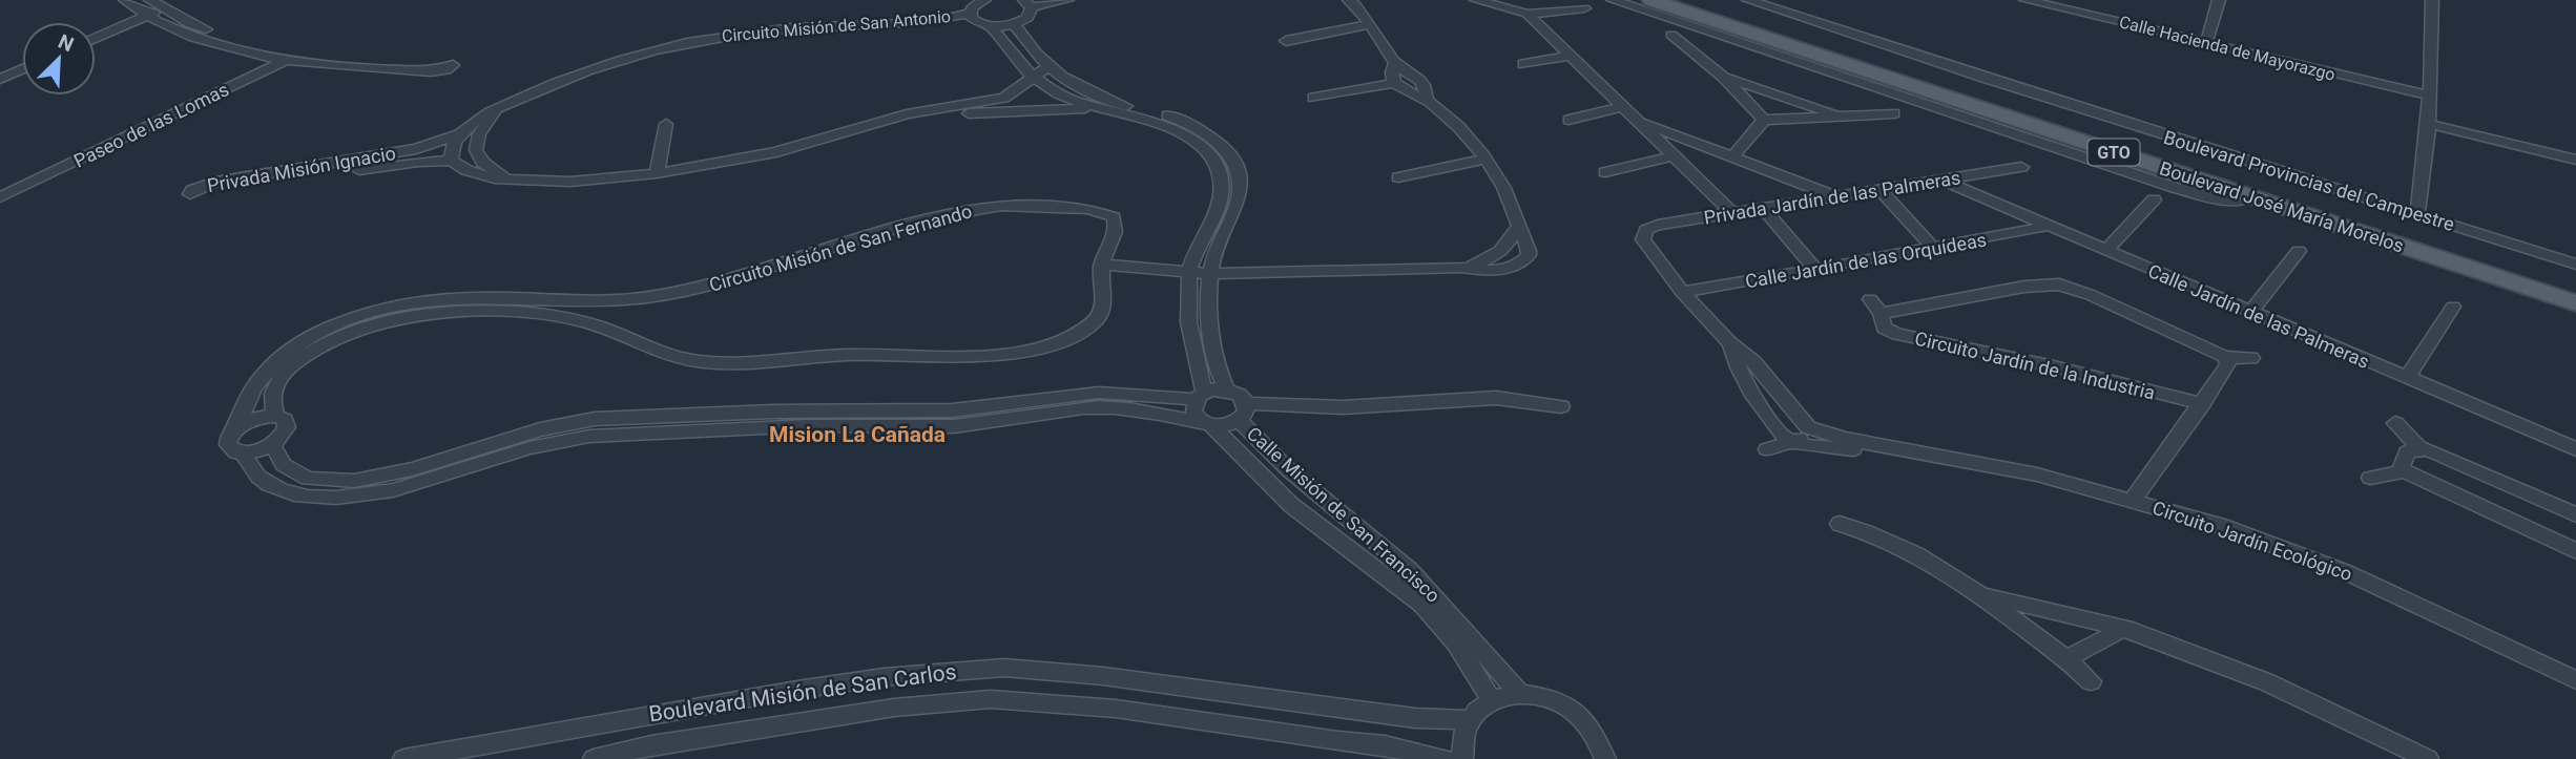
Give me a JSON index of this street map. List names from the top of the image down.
{
  "streets": {
    "main road": ["GTO", "Boulevard José María Morelos"],
    "street": [
      "Circuito Misión de San Antonio",
      "Calle Hacienda de Mayorazgo",
      "Paseo de las Lomas",
      "Privada Misión Ignacio",
      "Boulevard Provincias del Campestre",
      "Privada Jardín de las Palmeras",
      "Circuito Misión de San Fernando",
      "Calle Jardín de las Orquídeas",
      "Calle Jardín de las Palmeras",
      "Circuito Jardín de la Industria",
      "Calle Misión de San Francisco",
      "Circuito Jardín Ecológico",
      "Boulevard Misión de San Carlos"
    ]
  },
  "crossings": [
    ["Circuito Misión de San Antonio", "Privada Misión Ignacio"],
    ["Privada Jardín de las Palmeras", "Calle Jardín de las Palmeras"],
    ["Privada Jardín de las Palmeras", "Circuito Jardín Ecológico"],
    ["Circuito Misión de San Fernando", "Calle Misión de San Francisco"],
    ["Calle Jardín de las Orquídeas", "Calle Jardín de las Palmeras"],
    ["Calle Jardín de las Orquídeas", "Circuito Jardín Ecológico"]
  ],
  "districts": ["Mision La Cañada"],
  "north": "top right"
}
